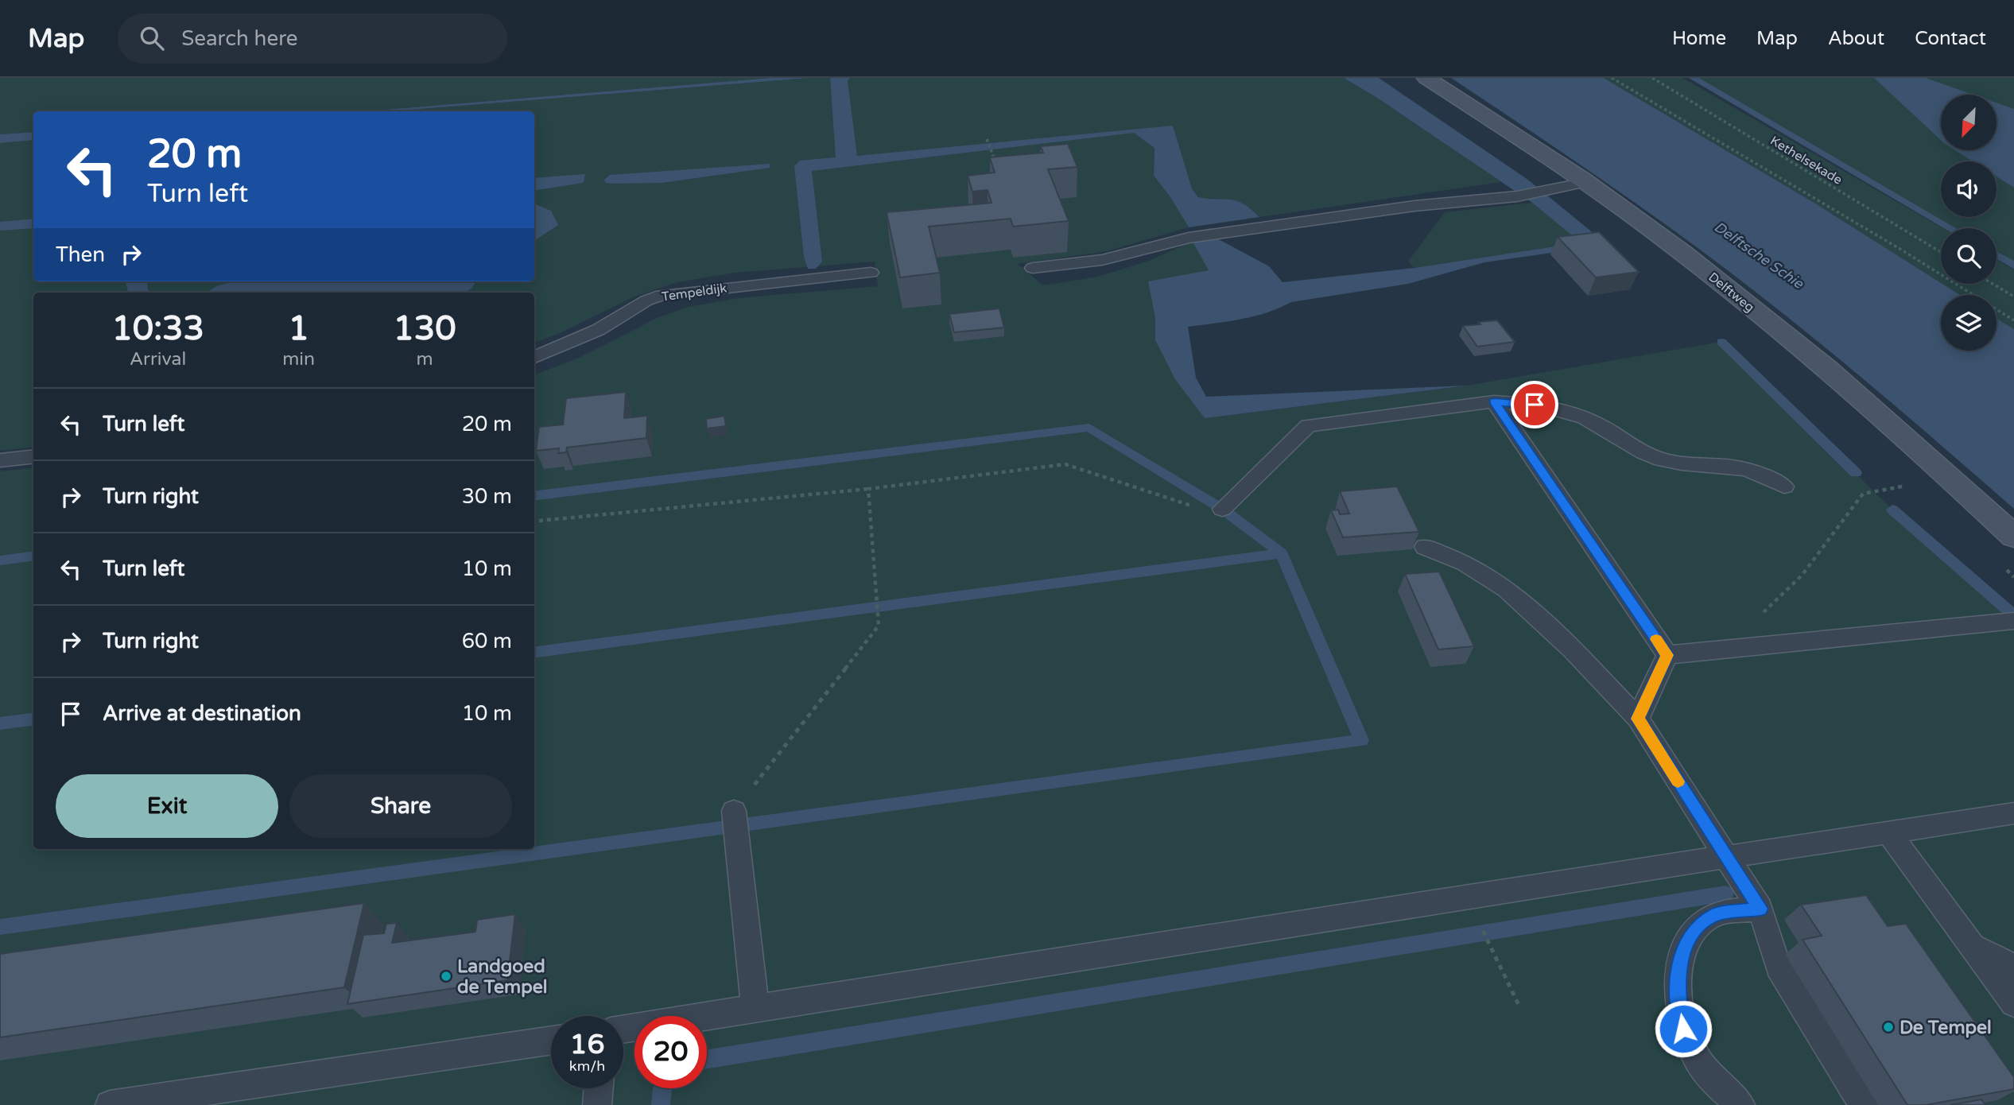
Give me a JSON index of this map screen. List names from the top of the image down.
{
  "streets": {
    "street": ["Delftweg"],
    "lane": ["Tempeldijk"],
    "path": ["Kethelsekade"]
  },
  "water": ["Delftsche Schie"],
  "places": ["Landgoed de Tempel", "De Tempel"],
  "north": "bottom left",
  "page": {
    "header": "Map",
    "search": "Search here",
    "nav": [
      "Home",
      "Map",
      "About",
      "Contact"
    ],
    "turn": ["20 m", "Turn left"],
    "then": "Then",
    "eta": [
      "10:33",
      "Arrival",
      "1",
      "min",
      "130",
      "m"
    ],
    "list": [
      {
        "name": "Turn left",
        "value": "20 m"
      },
      {
        "name": "Turn right",
        "value": "30 m"
      },
      {
        "name": "Turn left",
        "value": "10 m"
      },
      {
        "name": "Turn right",
        "value": "60 m"
      },
      {
        "name": "Arrive at destination",
        "value": "10 m"
      }
    ],
    "buttons": ["Exit", "Share"],
    "speed": "16 km/h",
    "limit": "20"
  }
}
